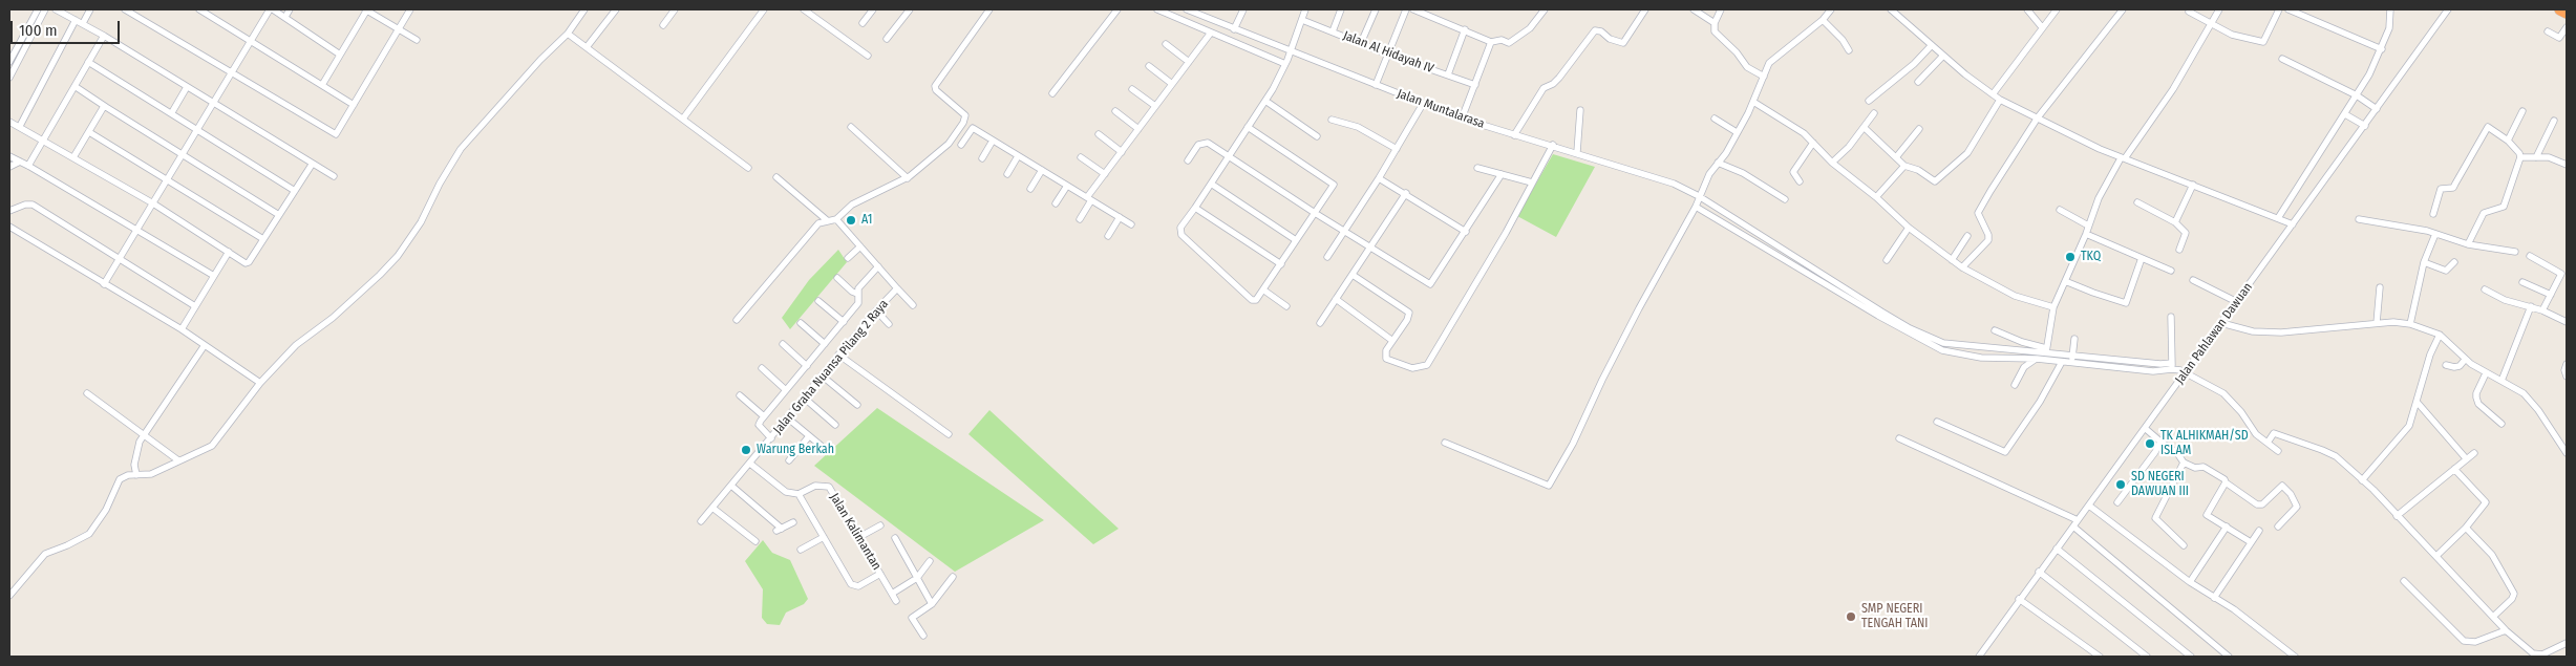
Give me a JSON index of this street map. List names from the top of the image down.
{
  "streets": {
    "street": [
      "Jalan Al Hidayah IV",
      "Jalan Muntalarasa",
      "Jalan Pahlawan Dawuan",
      "Jalan Graha Nuansa Pilang 2 Raya",
      "Jalan Kalimantan"
    ]
  },
  "places": [
    "A1",
    "TKQ",
    "TK ALHIKMAH/SD ISLAM",
    "Warung Berkah",
    "SD NEGERI DAWUAN III",
    "SMP NEGERI TENGAH TANI"
  ],
  "scale_bar": "100 m"
}
